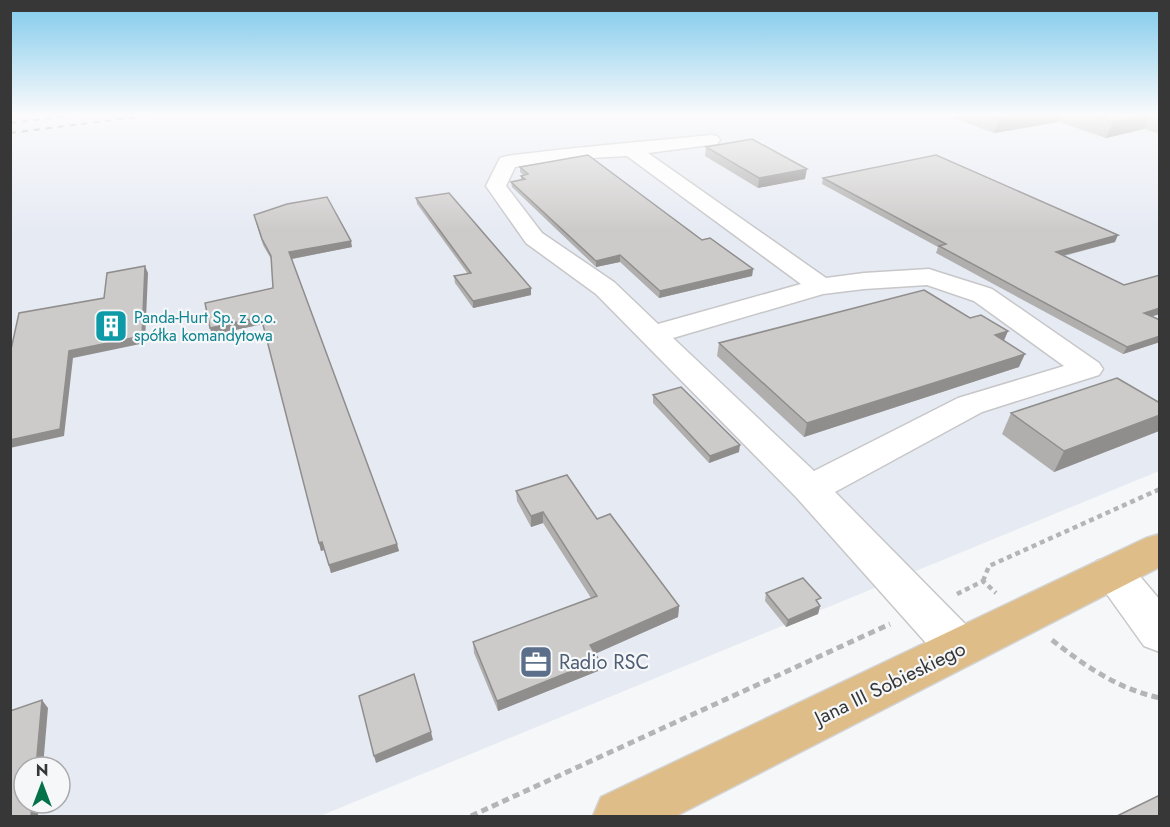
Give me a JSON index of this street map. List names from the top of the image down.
{
  "streets": {
    "main road": ["Jana III Sobieskiego"]
  },
  "places": {
    "building": ["Panda-Hurt Sp. z o.o. spółka komandytowa"],
    "office": ["Radio RSC"]
  },
  "north": "top"
}
